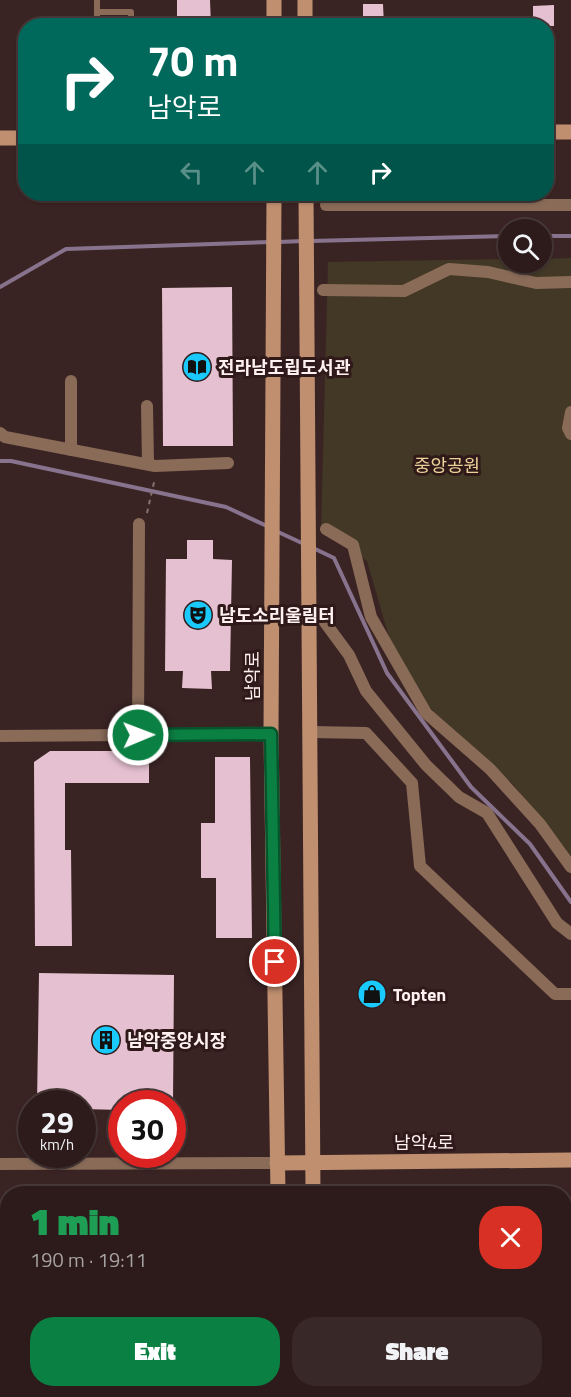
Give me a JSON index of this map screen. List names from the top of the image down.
{
  "streets": {
    "street": ["남악로", "남악4로"]
  },
  "crossings": [
    ["남악로", "남악4로"]
  ],
  "parks": ["중앙공원"],
  "places": {
    "library": ["전라남도립도서관"],
    "theatre": ["남도소리울림터"],
    "shop": ["Topten"],
    "building": ["남악중앙시장"]
  },
  "page": {
    "turn": ["70 m", "남악로"],
    "speed": "29 km/h",
    "limit": "30",
    "heading": ["1 min", "190 m · 19:11"],
    "buttons": ["Exit", "Share"]
  }
}
